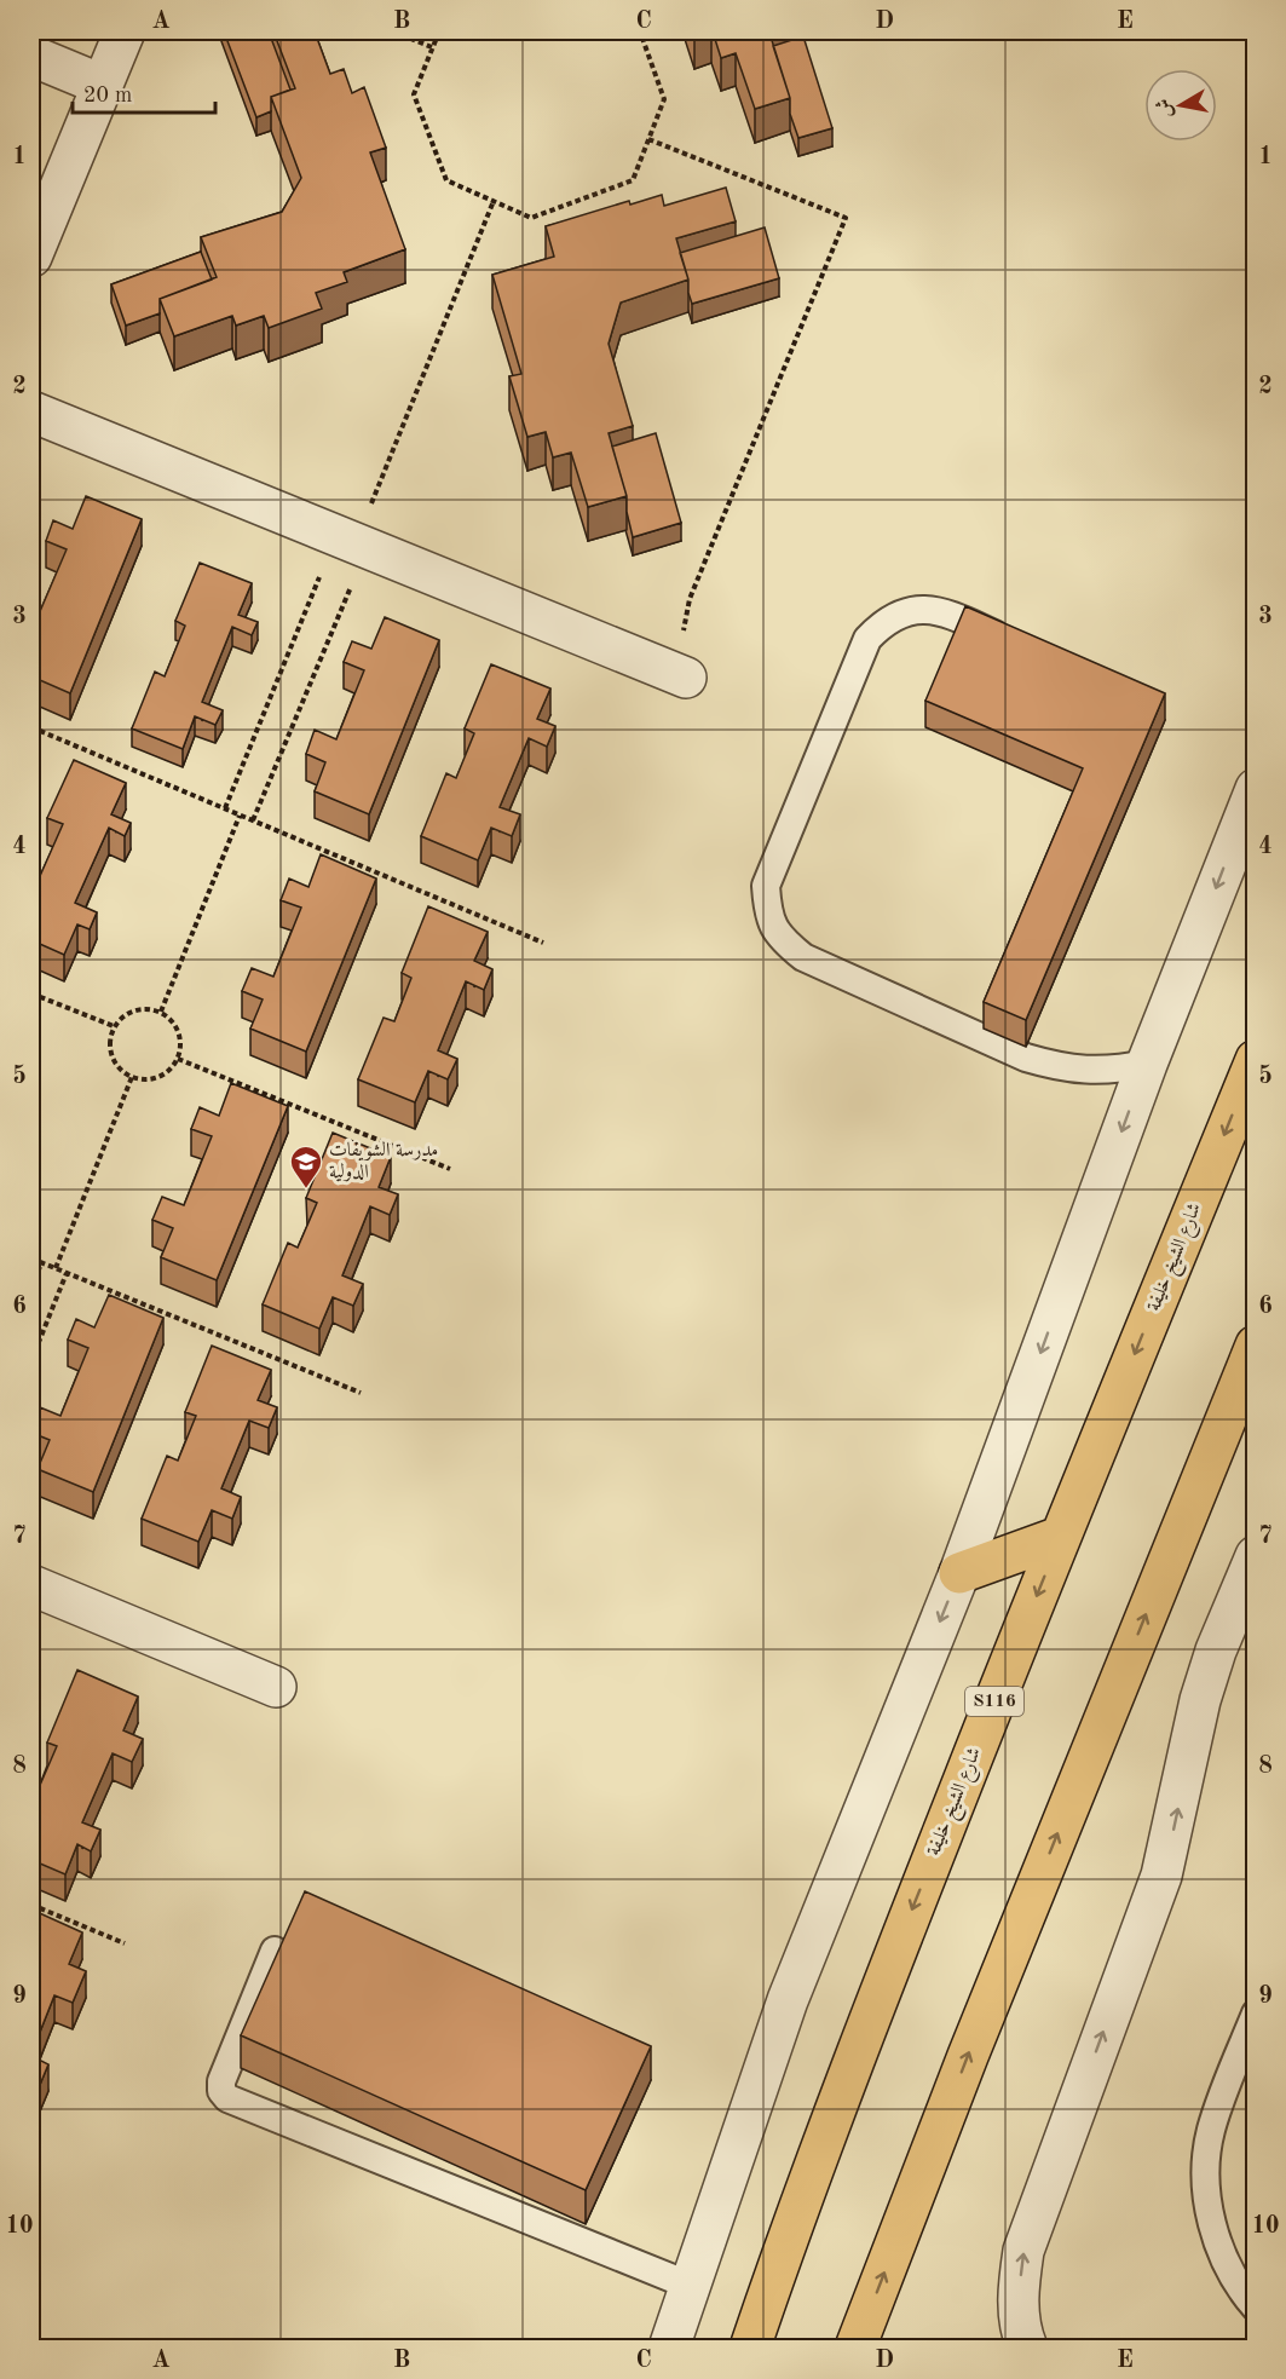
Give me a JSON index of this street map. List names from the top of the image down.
{
  "streets": {
    "highway": ["شارع الشيخ خليفة", "S116"]
  },
  "places": {
    "school or university": ["مدرسة الشويفات الدولية"]
  },
  "scale_bar": "20 m",
  "north": "left",
  "grid": {
    "columns": [
      "A",
      "B",
      "C",
      "D",
      "E"
    ],
    "rows": [
      "1",
      "2",
      "3",
      "4",
      "5",
      "6",
      "7",
      "8",
      "9",
      "10"
    ]
  }
}
